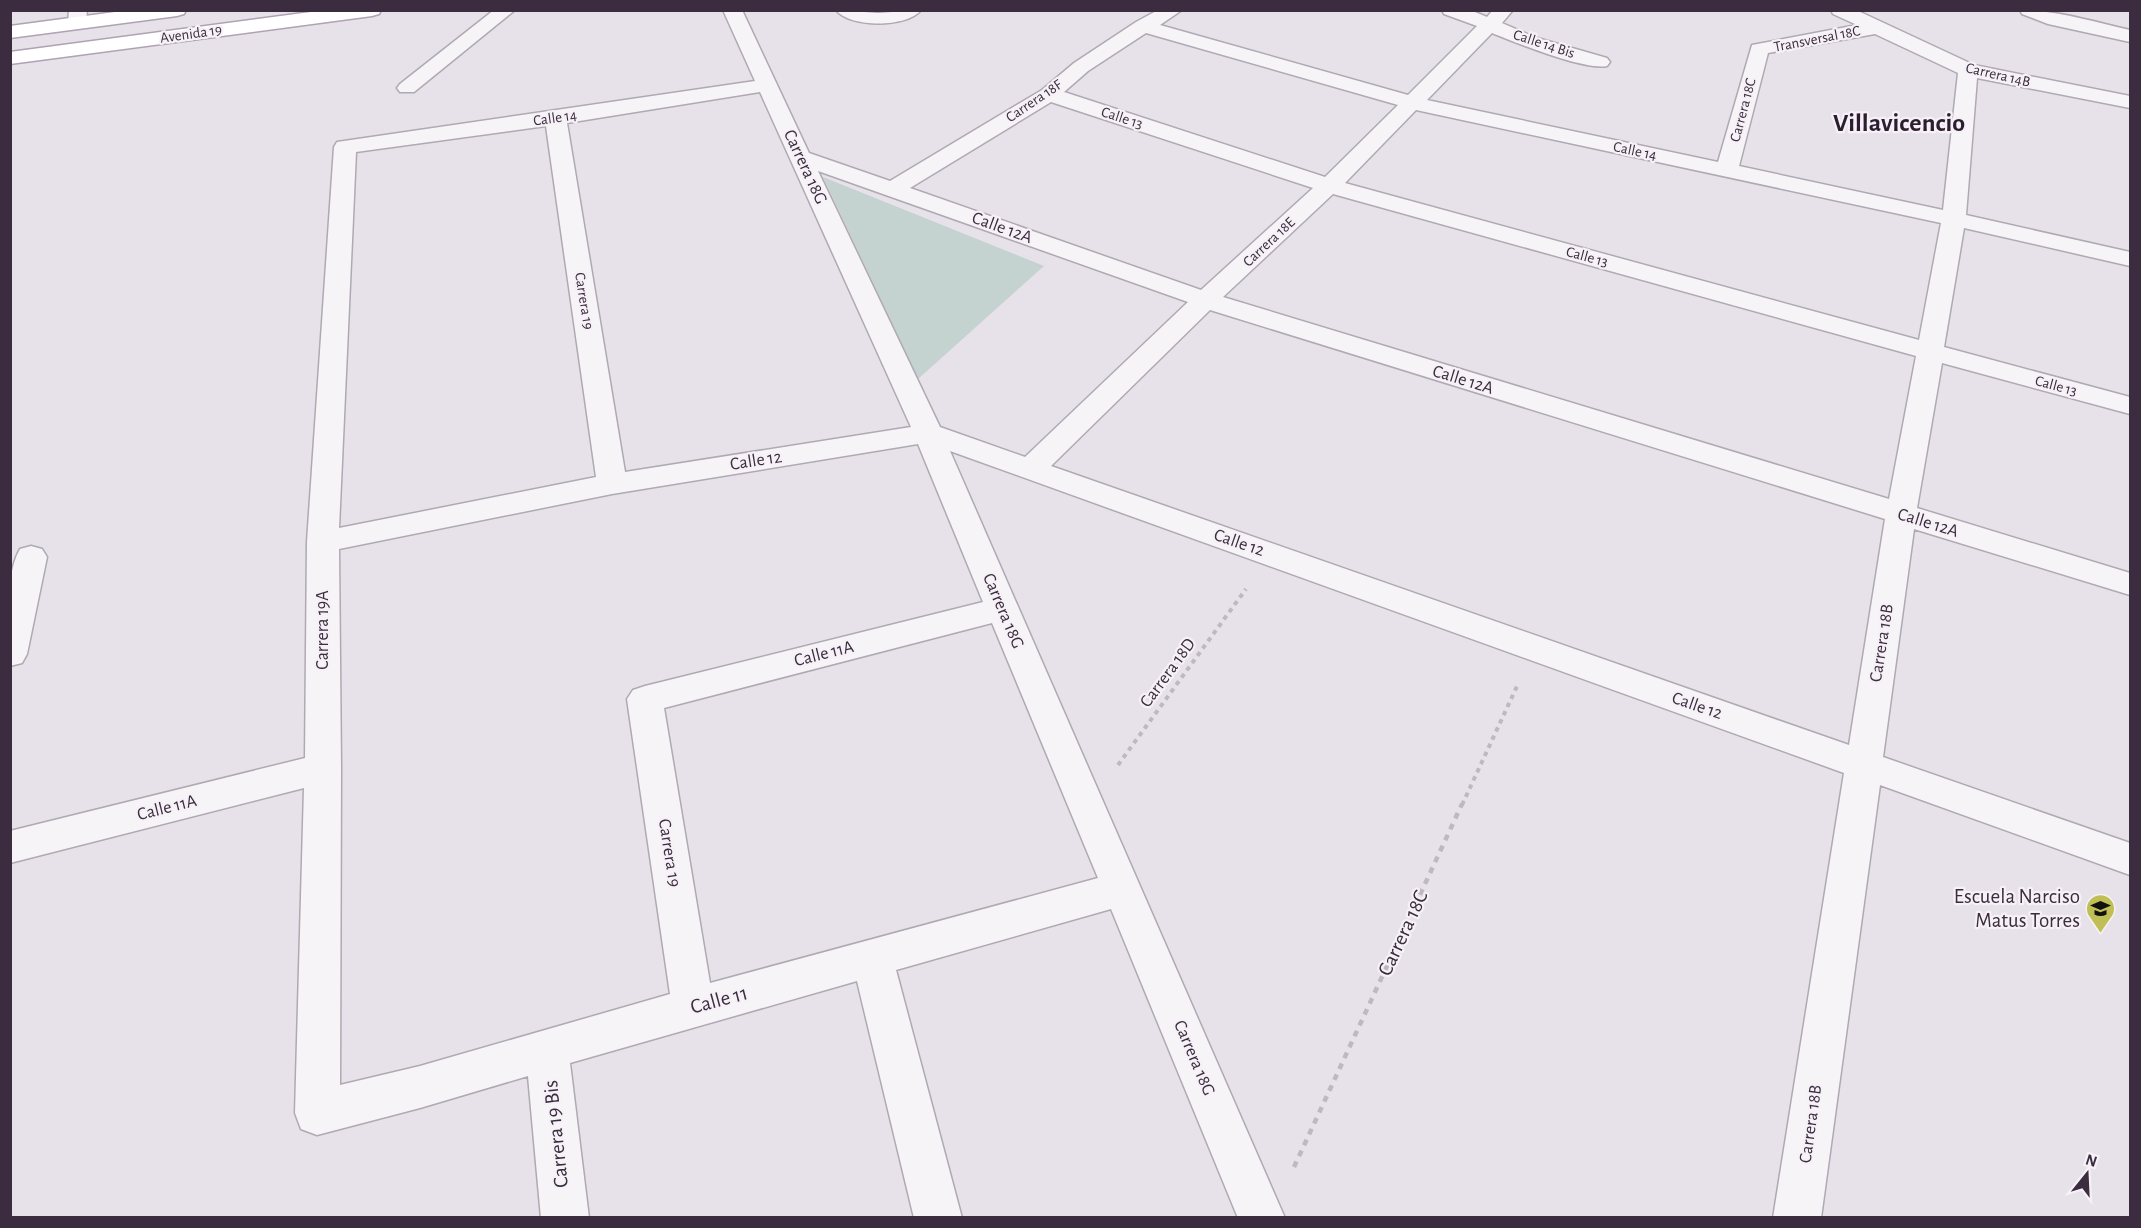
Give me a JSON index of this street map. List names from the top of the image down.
{
  "streets": {
    "main road": ["Avenida 19"],
    "street": [
      "Transversal 18C",
      "Calle 14 Bis",
      "Carrera 14B",
      "Carrera 18F",
      "Carrera 18C",
      "Calle 14",
      "Calle 13",
      "Carrera 18G",
      "Calle 12A",
      "Carrera 18E",
      "Carrera 19",
      "Calle 12",
      "Carrera 19A",
      "Carrera 18B",
      "Calle 11A",
      "Calle 11",
      "Carrera 19 Bis"
    ],
    "path": ["Carrera 18D"]
  },
  "crossings": [
    ["Transversal 18C", "Carrera 14B"],
    ["Transversal 18C", "Carrera 18C"],
    ["Calle 14 Bis", "Carrera 18E"],
    ["Carrera 14B", "Carrera 18B"],
    ["Carrera 18F", "Calle 14"],
    ["Carrera 18F", "Calle 13"],
    ["Carrera 18F", "Calle 12A"],
    ["Carrera 18C", "Calle 14"],
    ["Carrera 18C", "Calle 12"],
    ["Calle 14", "Carrera 18G"],
    ["Calle 14", "Carrera 18E"],
    ["Calle 14", "Carrera 19"],
    ["Calle 14", "Carrera 19A"],
    ["Calle 14", "Carrera 18B"],
    ["Calle 13", "Carrera 18E"],
    ["Calle 13", "Carrera 18B"],
    ["Carrera 18G", "Calle 12A"],
    ["Carrera 18G", "Calle 12"],
    ["Carrera 18G", "Calle 11A"],
    ["Carrera 18G", "Carrera 18D"],
    ["Carrera 18G", "Calle 11"],
    ["Calle 12A", "Carrera 18E"],
    ["Calle 12A", "Carrera 18B"],
    ["Carrera 18E", "Calle 12"],
    ["Carrera 19", "Calle 12"],
    ["Carrera 19", "Calle 11A"],
    ["Carrera 19", "Calle 11"],
    ["Calle 12", "Carrera 19A"],
    ["Calle 12", "Carrera 18B"],
    ["Calle 12", "Carrera 18D"],
    ["Carrera 19A", "Calle 11A"],
    ["Carrera 19A", "Calle 11"],
    ["Calle 11", "Carrera 19 Bis"]
  ],
  "districts": ["Villavicencio"],
  "places": {
    "school or university": ["Escuela Narciso Matus Torres"]
  },
  "north": "top"
}
